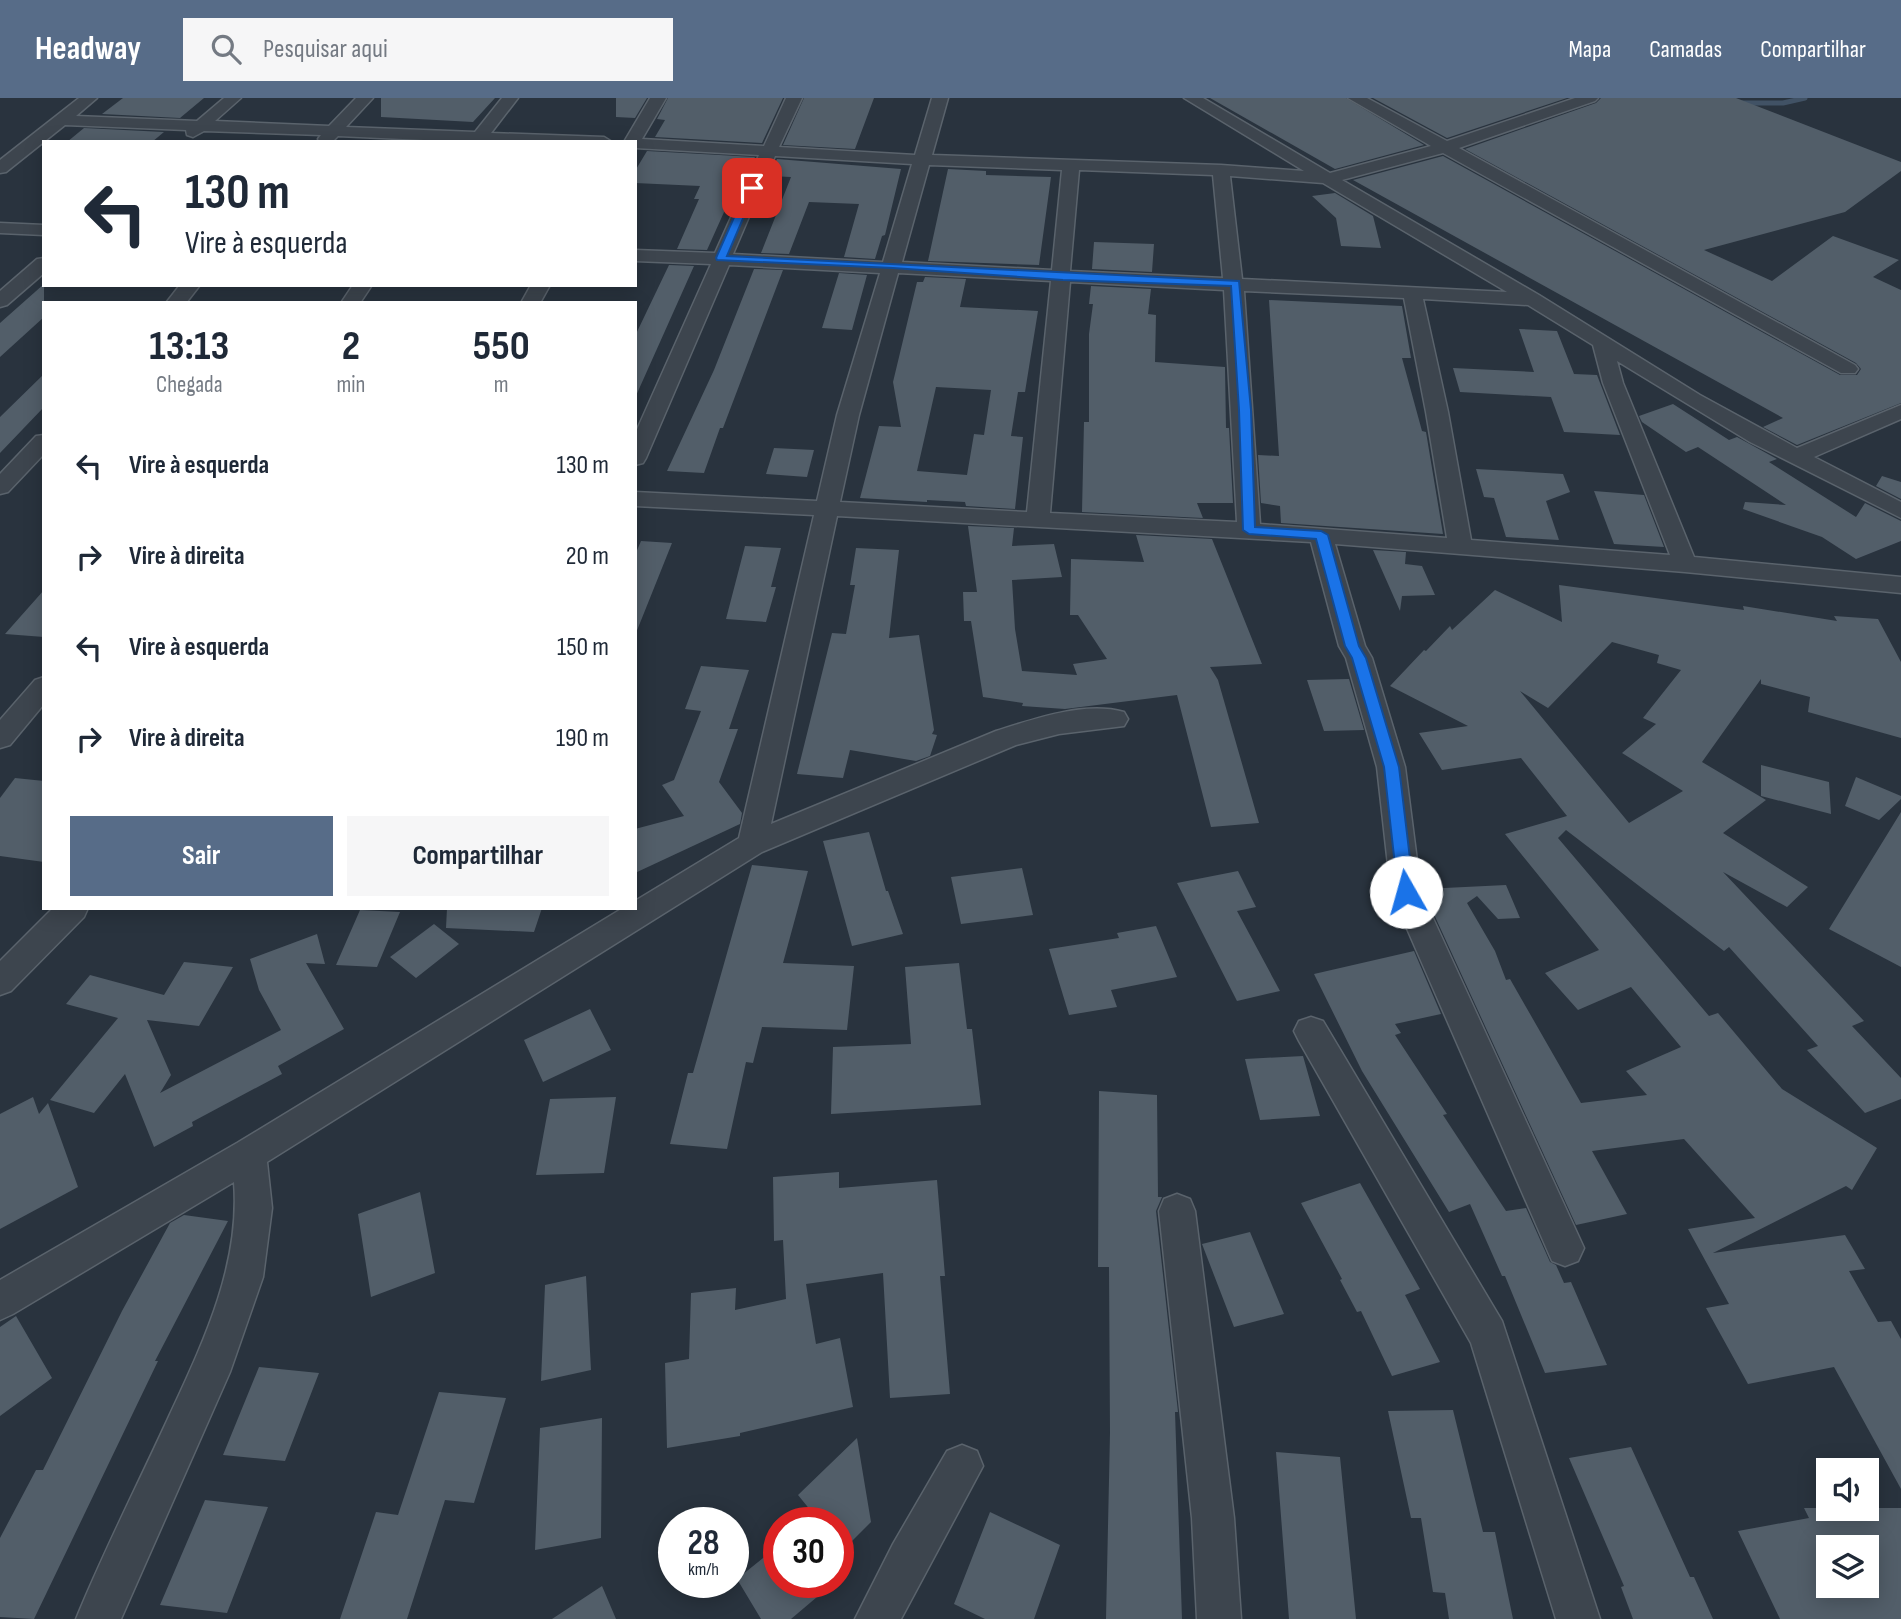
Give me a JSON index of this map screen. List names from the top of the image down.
{
  "page": {
    "header": "Headway",
    "search": "Pesquisar aqui",
    "nav": ["Mapa", "Camadas", "Compartilhar"],
    "turn": ["130 m", "Vire à esquerda"],
    "eta": [
      "13:13",
      "Chegada",
      "2",
      "min",
      "550",
      "m"
    ],
    "list": [
      {
        "name": "Vire à esquerda",
        "value": "130 m"
      },
      {
        "name": "Vire à direita",
        "value": "20 m"
      },
      {
        "name": "Vire à esquerda",
        "value": "150 m"
      },
      {
        "name": "Vire à direita",
        "value": "190 m"
      }
    ],
    "buttons": ["Sair", "Compartilhar"],
    "speed": "28 km/h",
    "limit": "30"
  }
}
